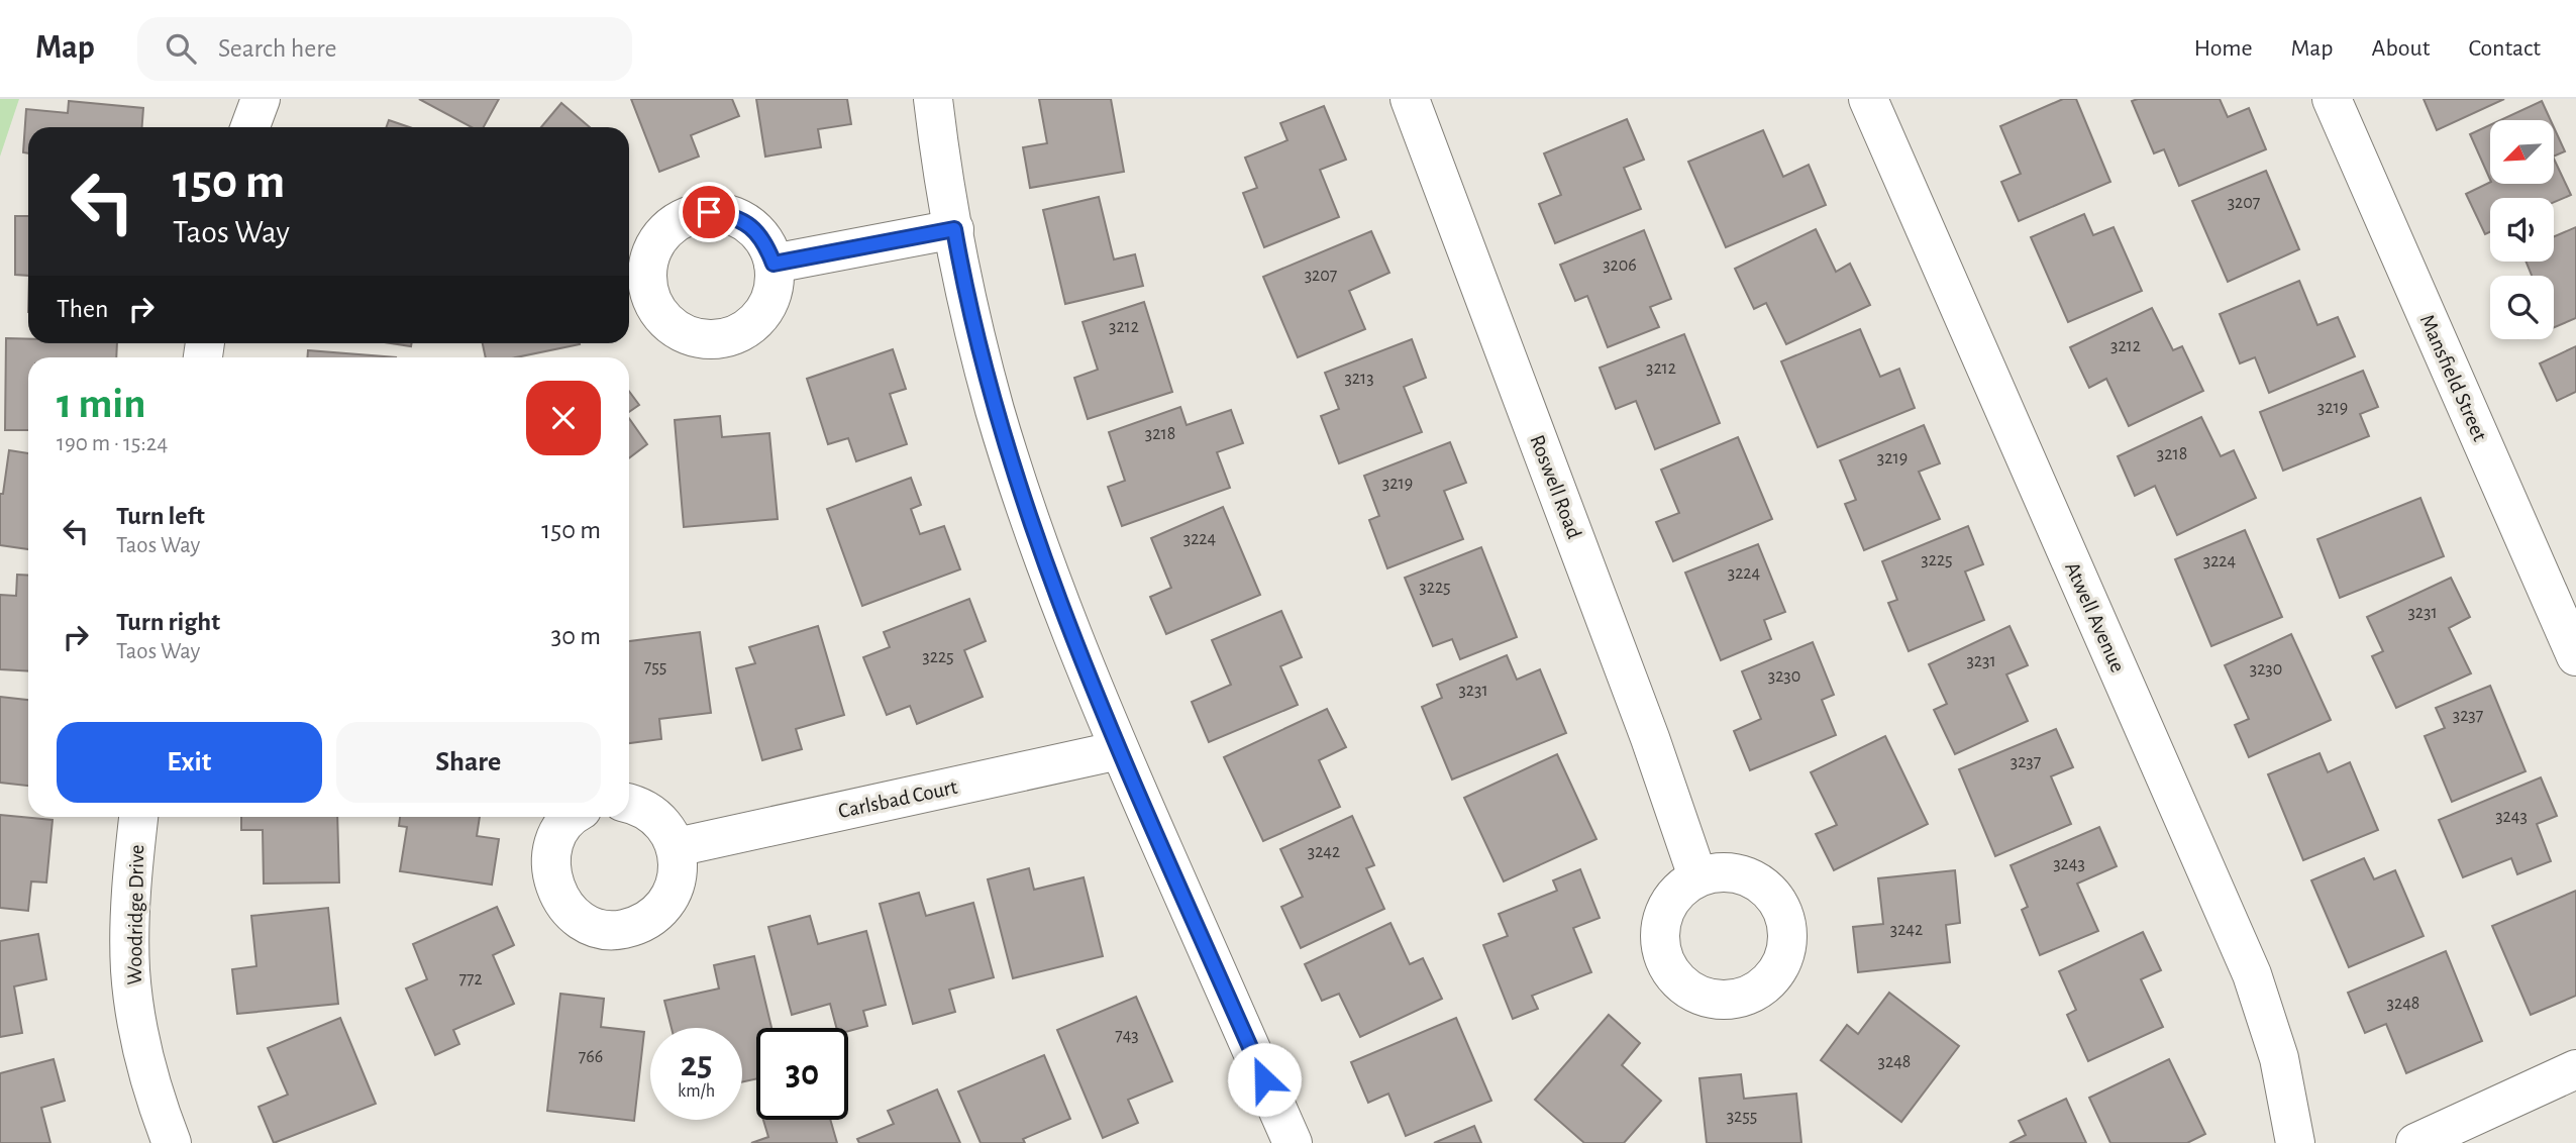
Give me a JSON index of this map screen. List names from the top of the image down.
{
  "streets": {
    "street": [
      "Mansfield Street",
      "Roswell Road",
      "Atwell Avenue",
      "Carlsbad Court",
      "Woodridge Drive"
    ]
  },
  "house_numbers": [
    "3207",
    "3206",
    "3207",
    "3212",
    "3212",
    "3212",
    "3213",
    "3219",
    "3218",
    "3218",
    "3219",
    "3219",
    "3224",
    "3225",
    "3224",
    "3224",
    "3225",
    "3231",
    "3225",
    "3231",
    "755",
    "3230",
    "3230",
    "3231",
    "3237",
    "3237",
    "3243",
    "3242",
    "3243",
    "3242",
    "772",
    "3248",
    "743",
    "766",
    "3248",
    "3255"
  ],
  "north": "bottom left",
  "page": {
    "header": "Map",
    "search": "Search here",
    "nav": [
      "Home",
      "Map",
      "About",
      "Contact"
    ],
    "turn": ["150 m", "Taos Way"],
    "then": "Then",
    "heading": ["1 min", "190 m · 15:24"],
    "list": [
      {
        "name": "Turn left",
        "note": "Taos Way",
        "value": "150 m"
      },
      {
        "name": "Turn right",
        "note": "Taos Way",
        "value": "30 m"
      }
    ],
    "buttons": ["Exit", "Share"],
    "speed": "25 km/h",
    "limit": "30"
  }
}
